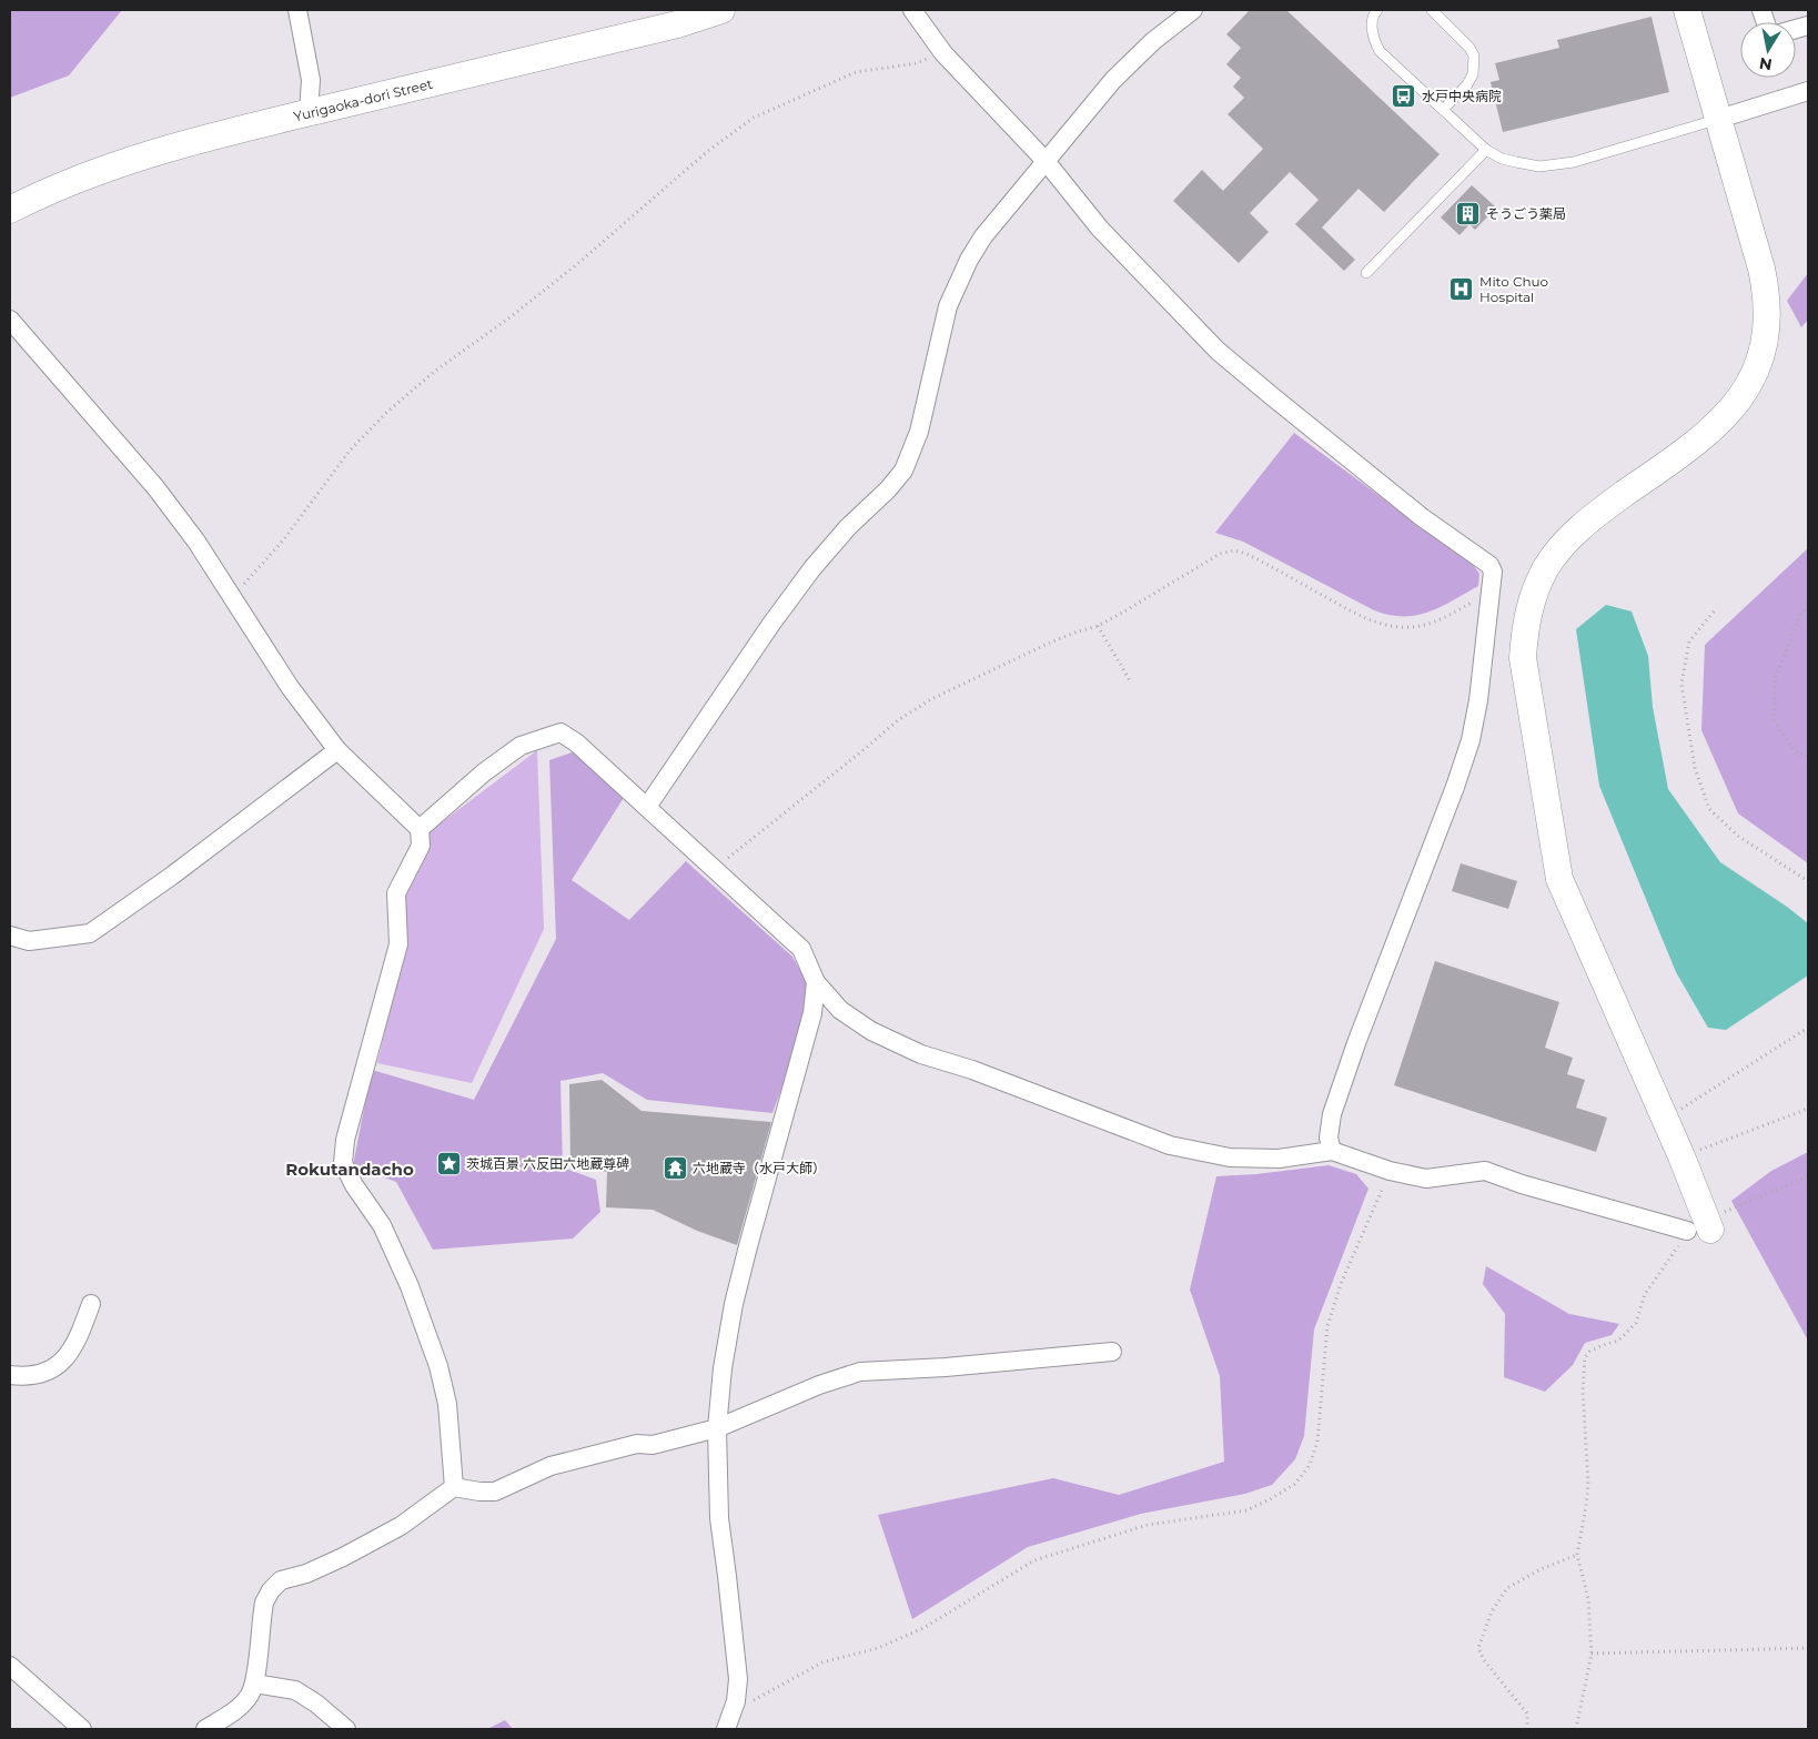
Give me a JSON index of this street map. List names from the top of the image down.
{
  "streets": {
    "street": ["Yurigaoka-dori Street"]
  },
  "districts": ["Rokutandacho"],
  "places": {
    "bus stop": ["水戸中央病院"],
    "building": ["そうごう薬局"],
    "hospital": ["Mito Chuo Hospital"],
    "place": ["茨城百景 六反田六地蔵尊碑"],
    "temple": ["六地蔵寺（水戸大師）"]
  },
  "north": "bottom"
}
